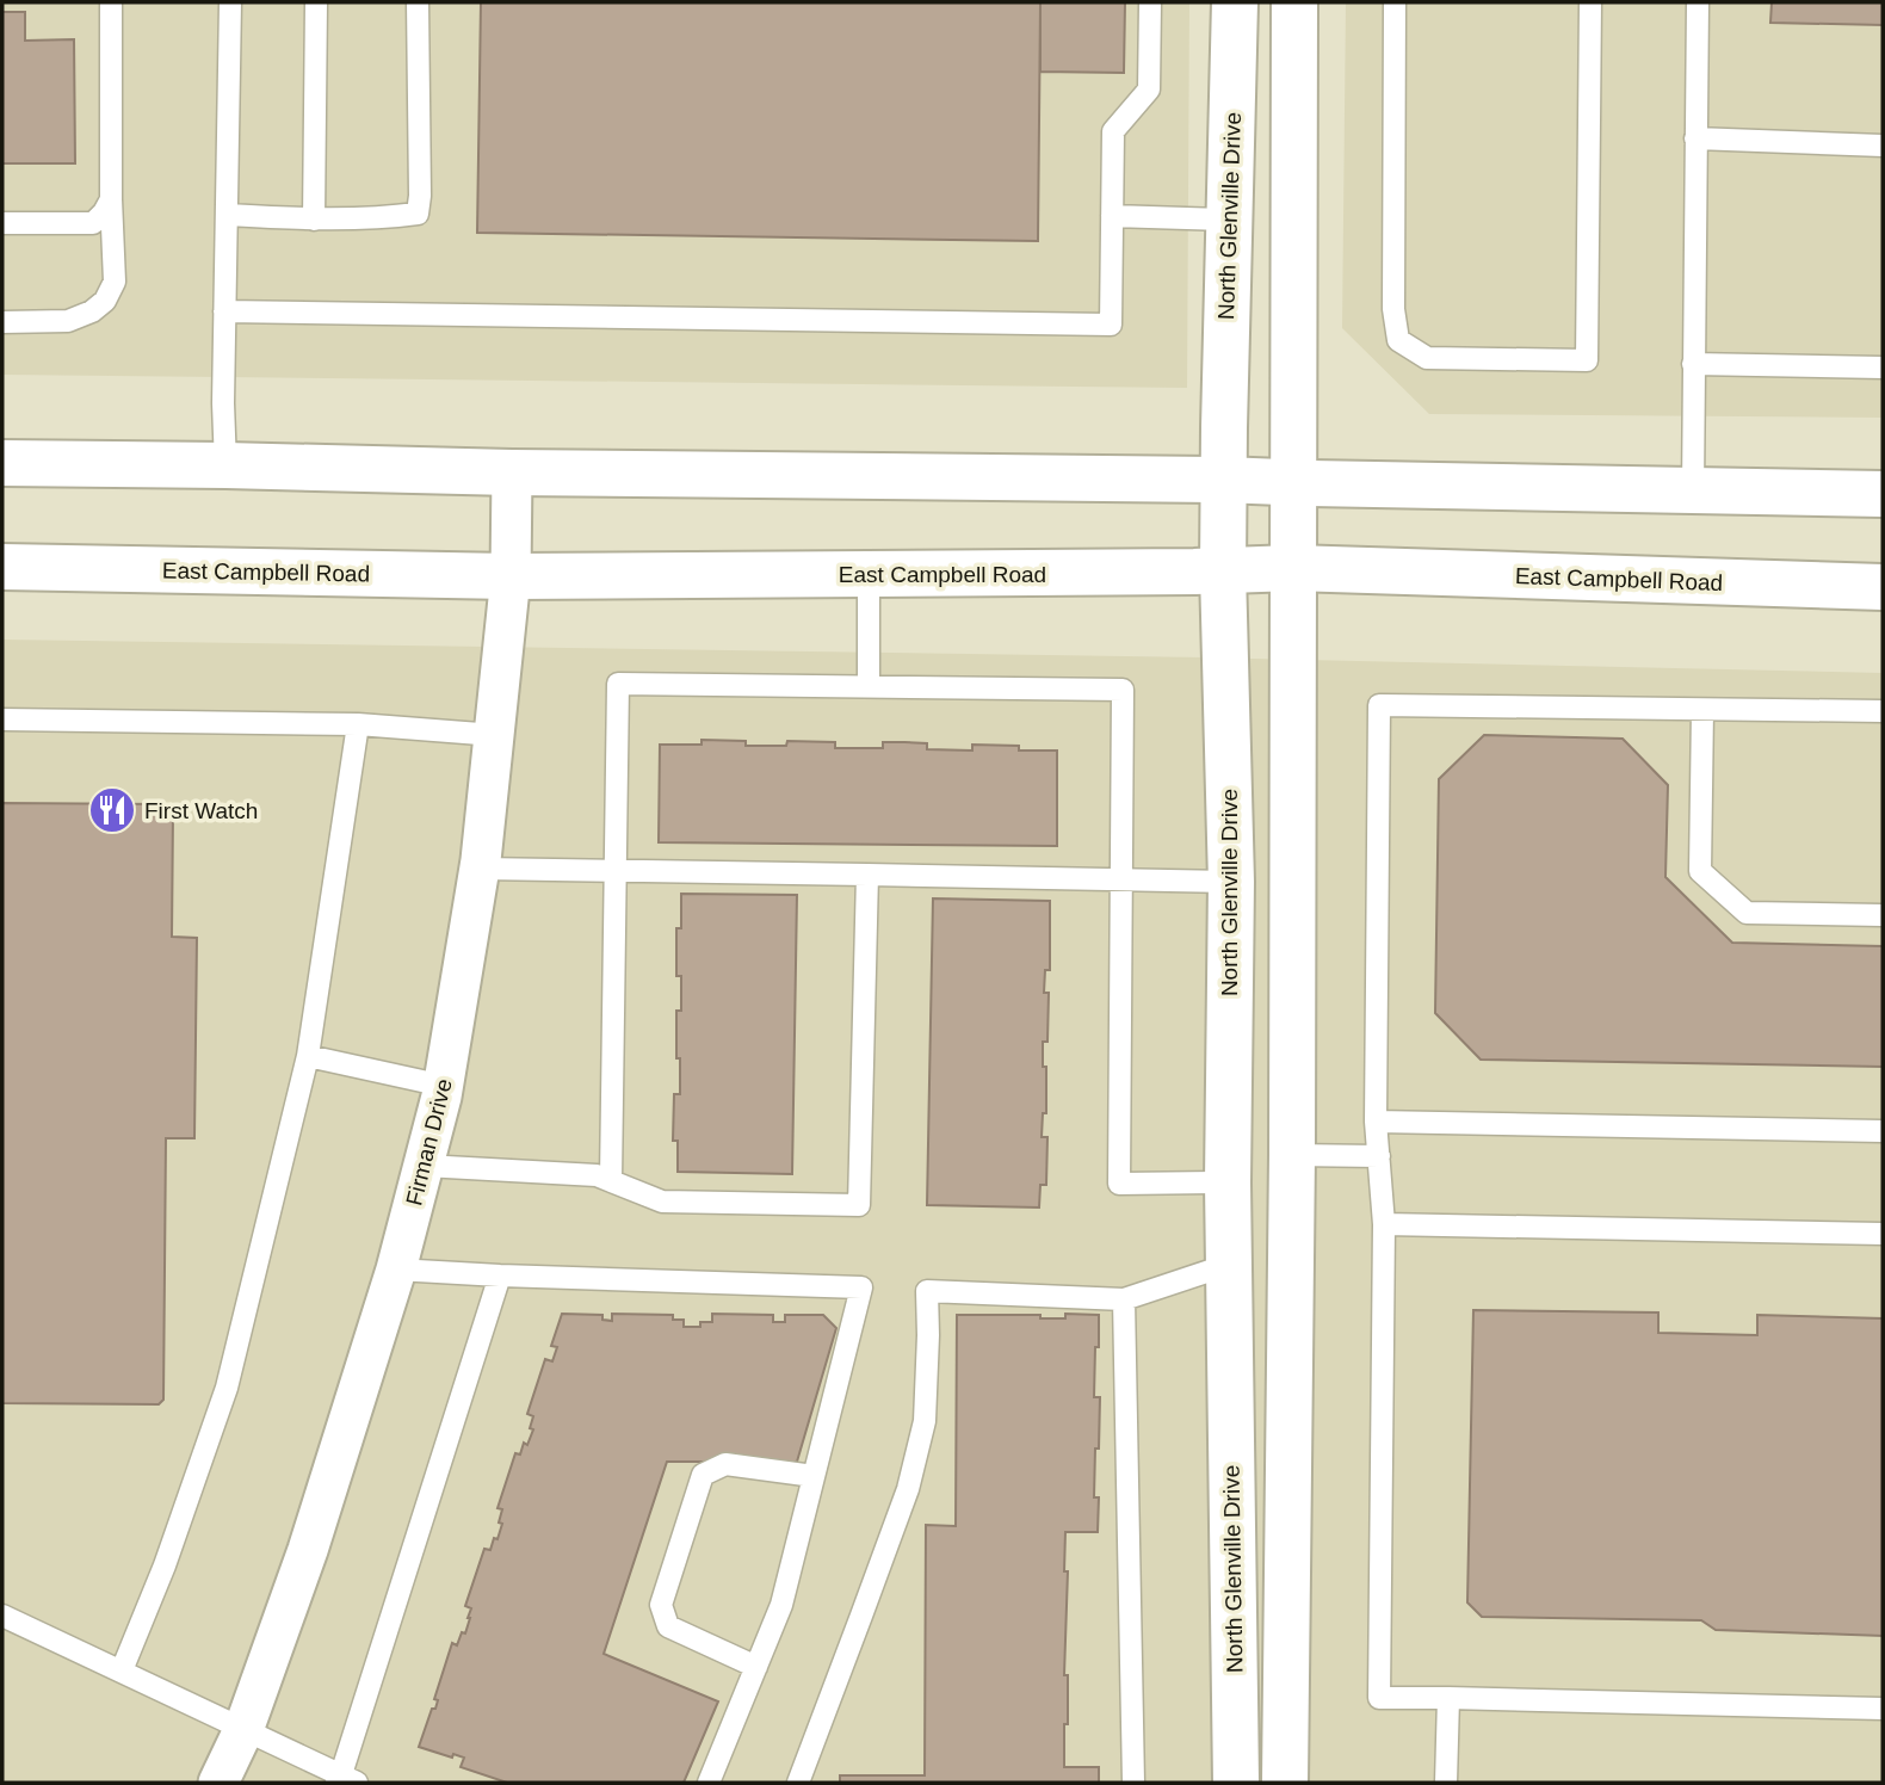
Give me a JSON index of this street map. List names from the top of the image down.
{
  "streets": {
    "main road": ["North Glenville Drive", "East Campbell Road"],
    "street": ["Firman Drive"]
  },
  "crossings": [
    ["North Glenville Drive", "East Campbell Road"],
    ["East Campbell Road", "Firman Drive"]
  ],
  "places": {
    "restaurant": ["First Watch"]
  }
}
